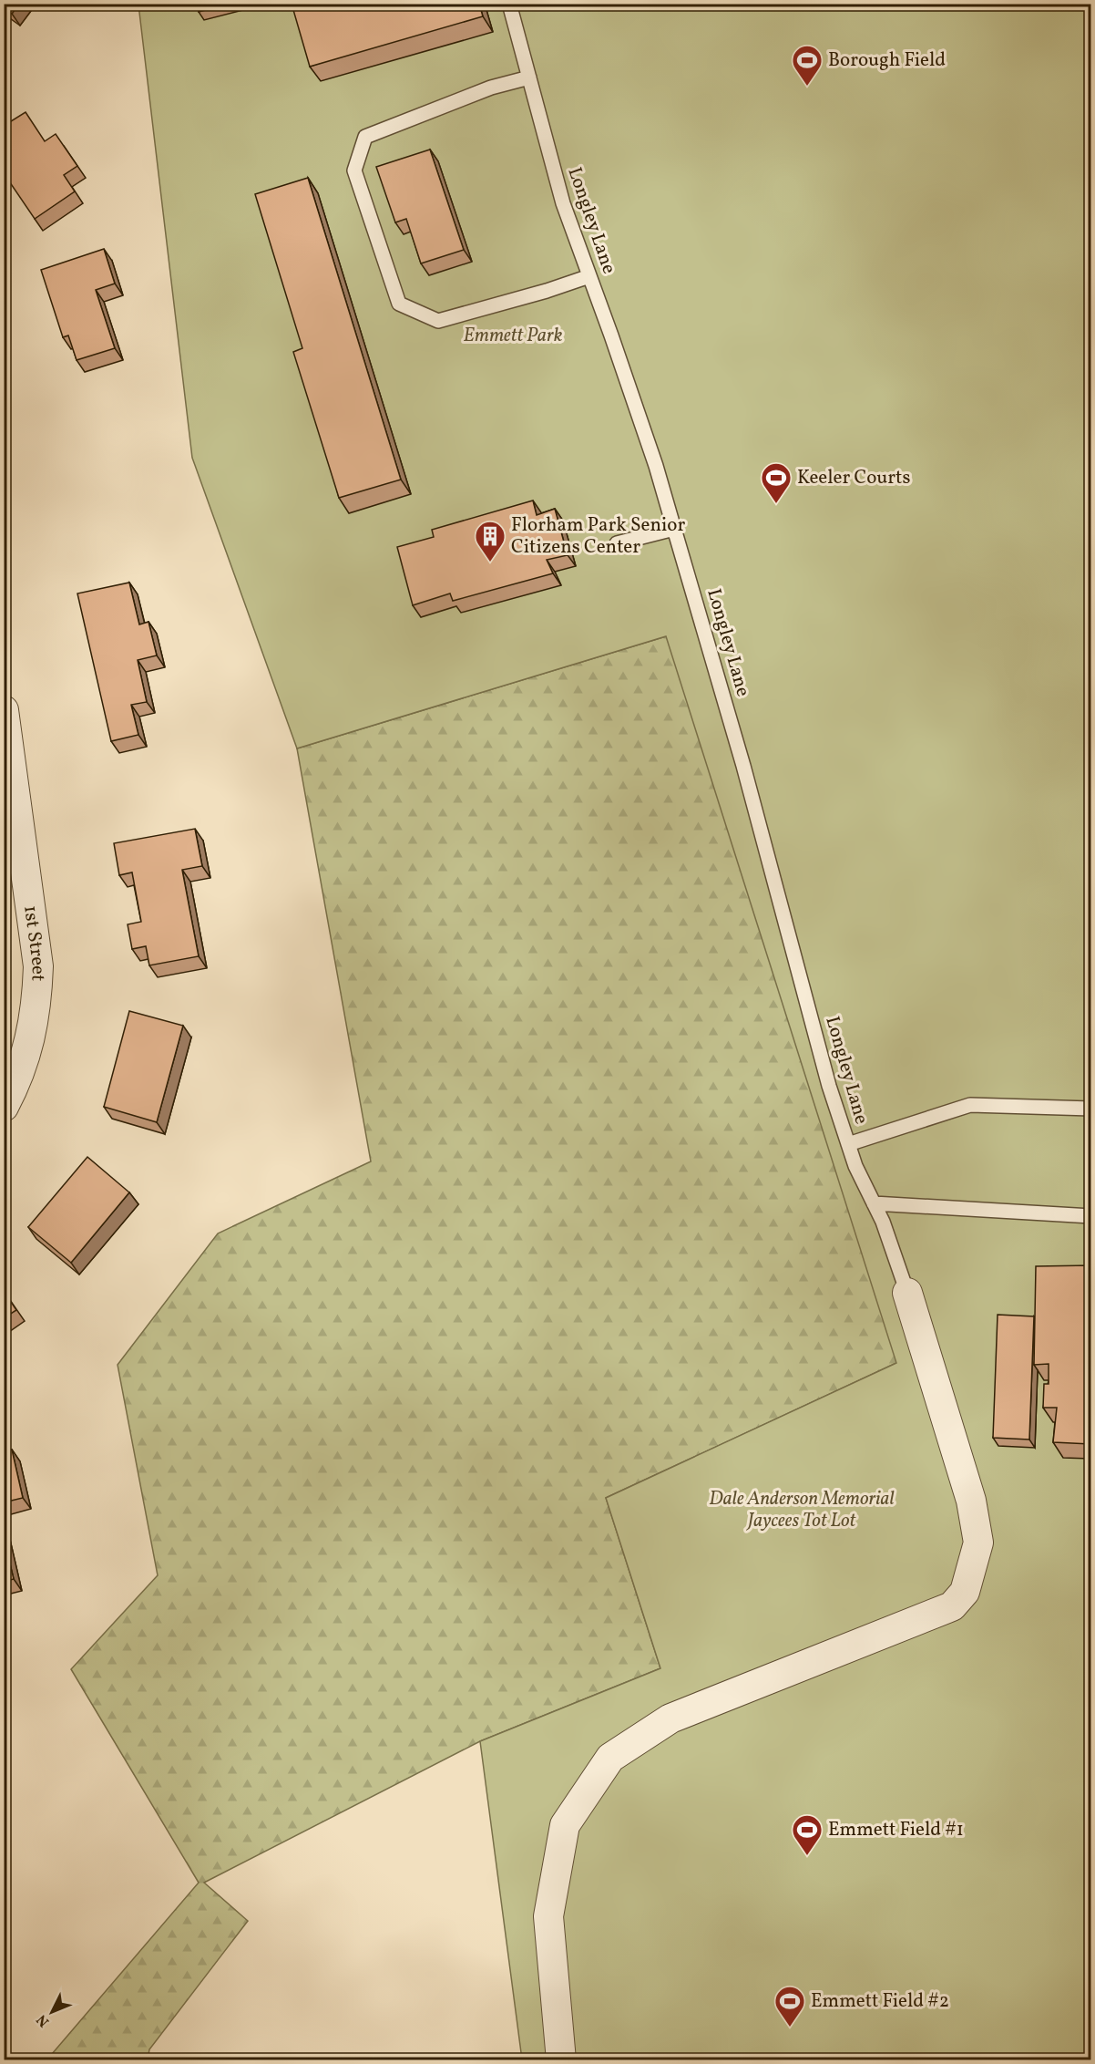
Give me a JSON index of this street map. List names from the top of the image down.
{
  "streets": {
    "street": ["1st Street"],
    "lane": ["Longley Lane"]
  },
  "parks": ["Emmett Park", "Dale Anderson Memorial Jaycees Tot Lot"],
  "places": {
    "sports": [
      "Borough Field",
      "Keeler Courts",
      "Emmett Field #1",
      "Emmett Field #2"
    ],
    "building": ["Florham Park Senior Citizens Center"]
  },
  "north": "bottom left"
}
